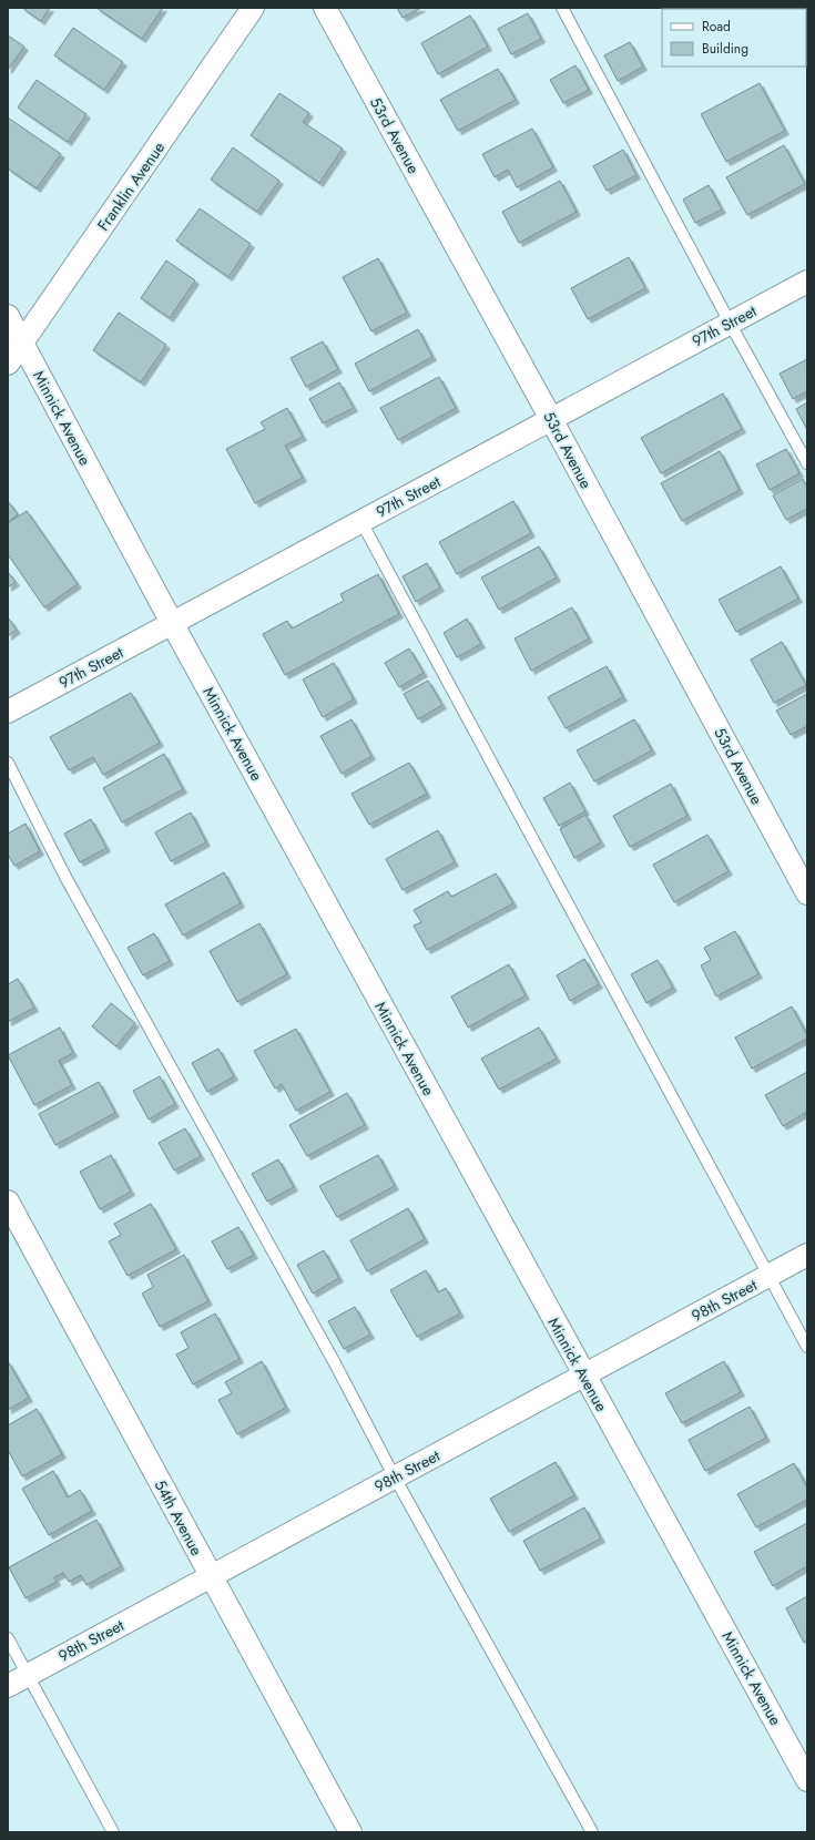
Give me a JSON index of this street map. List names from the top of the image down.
{
  "streets": {
    "street": [
      "53rd Avenue",
      "Franklin Avenue",
      "97th Street",
      "Minnick Avenue",
      "98th Street",
      "54th Avenue"
    ]
  },
  "crossings": [
    ["53rd Avenue", "97th Street"],
    ["Franklin Avenue", "Minnick Avenue"],
    ["97th Street", "Minnick Avenue"],
    ["Minnick Avenue", "98th Street"],
    ["98th Street", "54th Avenue"]
  ],
  "legend": ["Road", "Building"]
}
